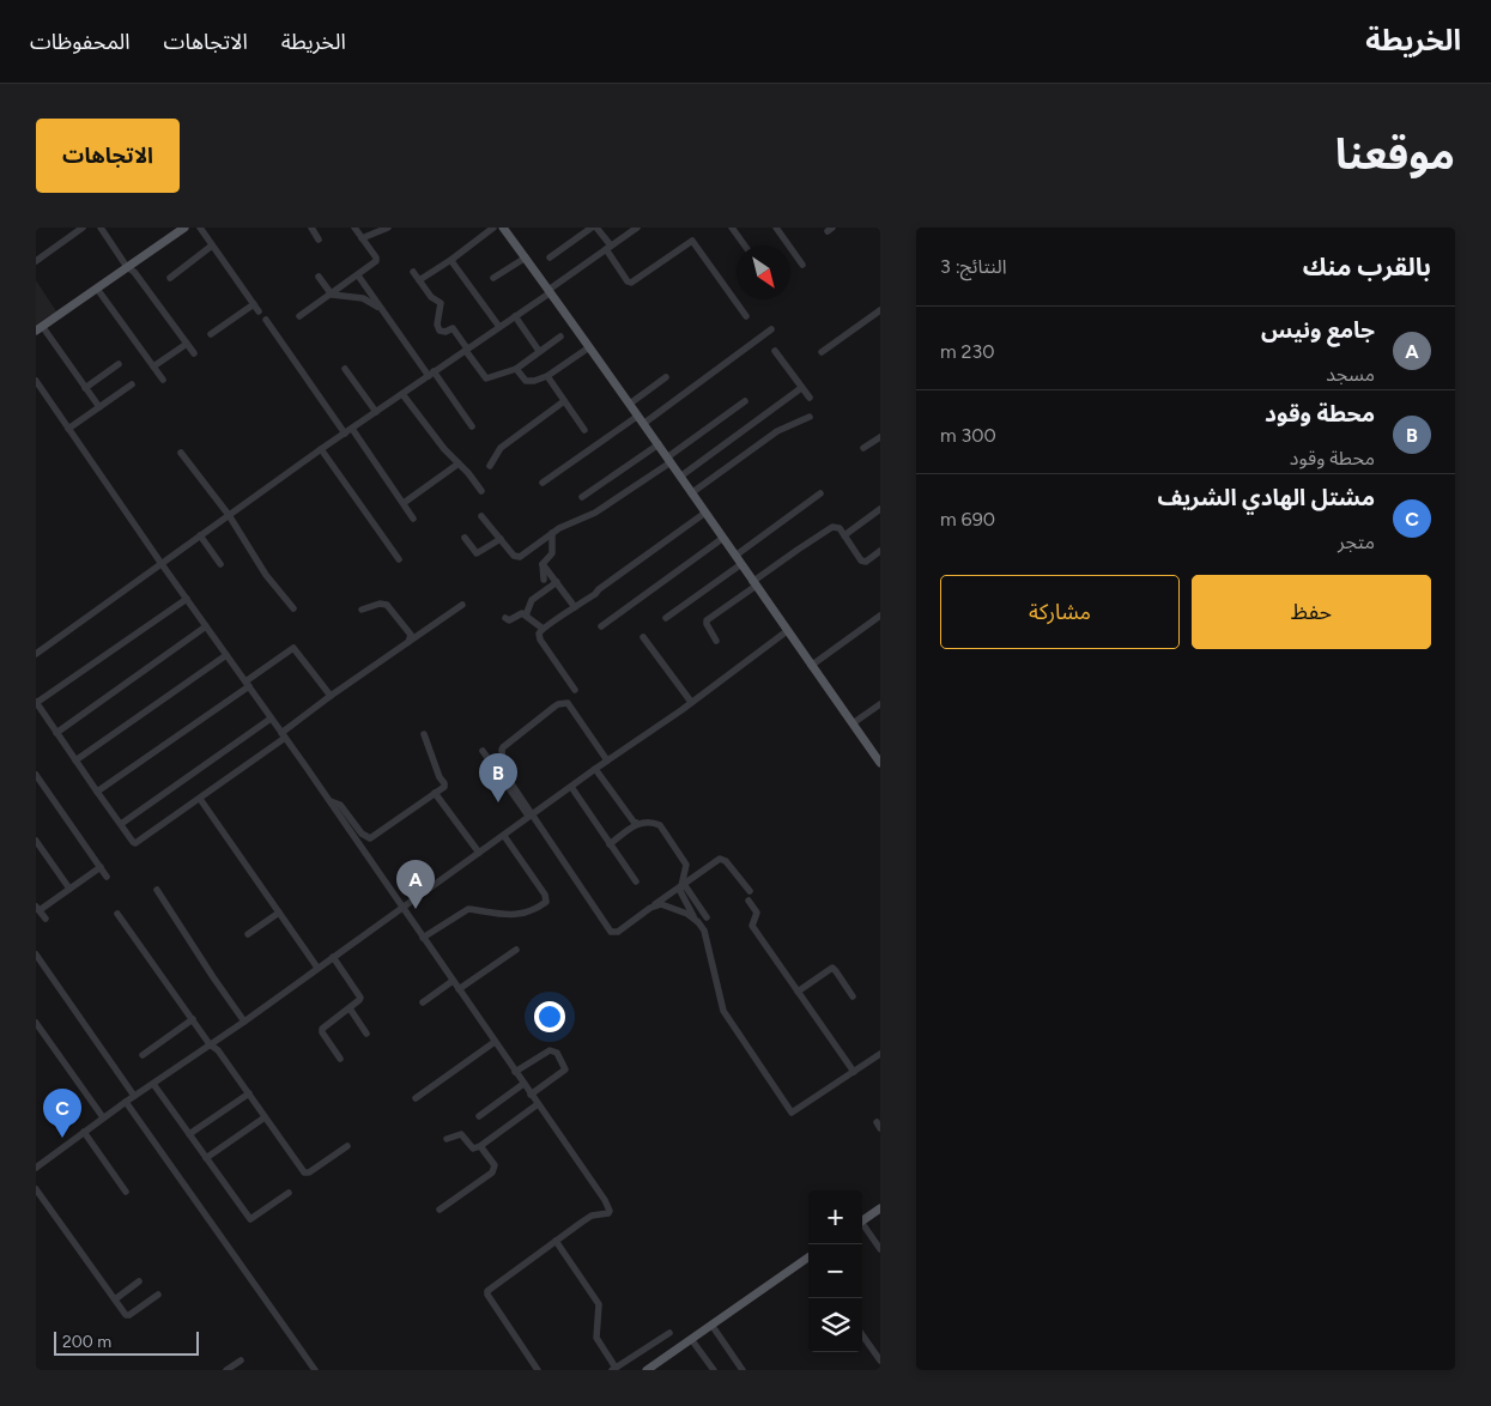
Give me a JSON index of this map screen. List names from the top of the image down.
{
  "scale_bar": "200 m",
  "north": "bottom right",
  "page": {
    "header": "الخريطة",
    "nav": ["الخريطة", "الاتجاهات", "المحفوظات"],
    "title": "موقعنا",
    "buttons": [
      "الاتجاهات",
      ["حفظ", "مشاركة"]
    ],
    "heading": ["بالقرب منك", "النتائج: 3"],
    "list": [
      {
        "mark": "A",
        "name": "جامع ونيس",
        "note": "مسجد",
        "value": "230 m"
      },
      {
        "mark": "B",
        "name": "محطة وقود",
        "note": "محطة وقود",
        "value": "300 m"
      },
      {
        "mark": "C",
        "name": "مشتل الهادي الشريف",
        "note": "متجر",
        "value": "690 m"
      }
    ],
    "pins": ["B", "A", "C"],
    "map_buttons": ["+", "−"],
    "scale": "200 m"
  }
}
